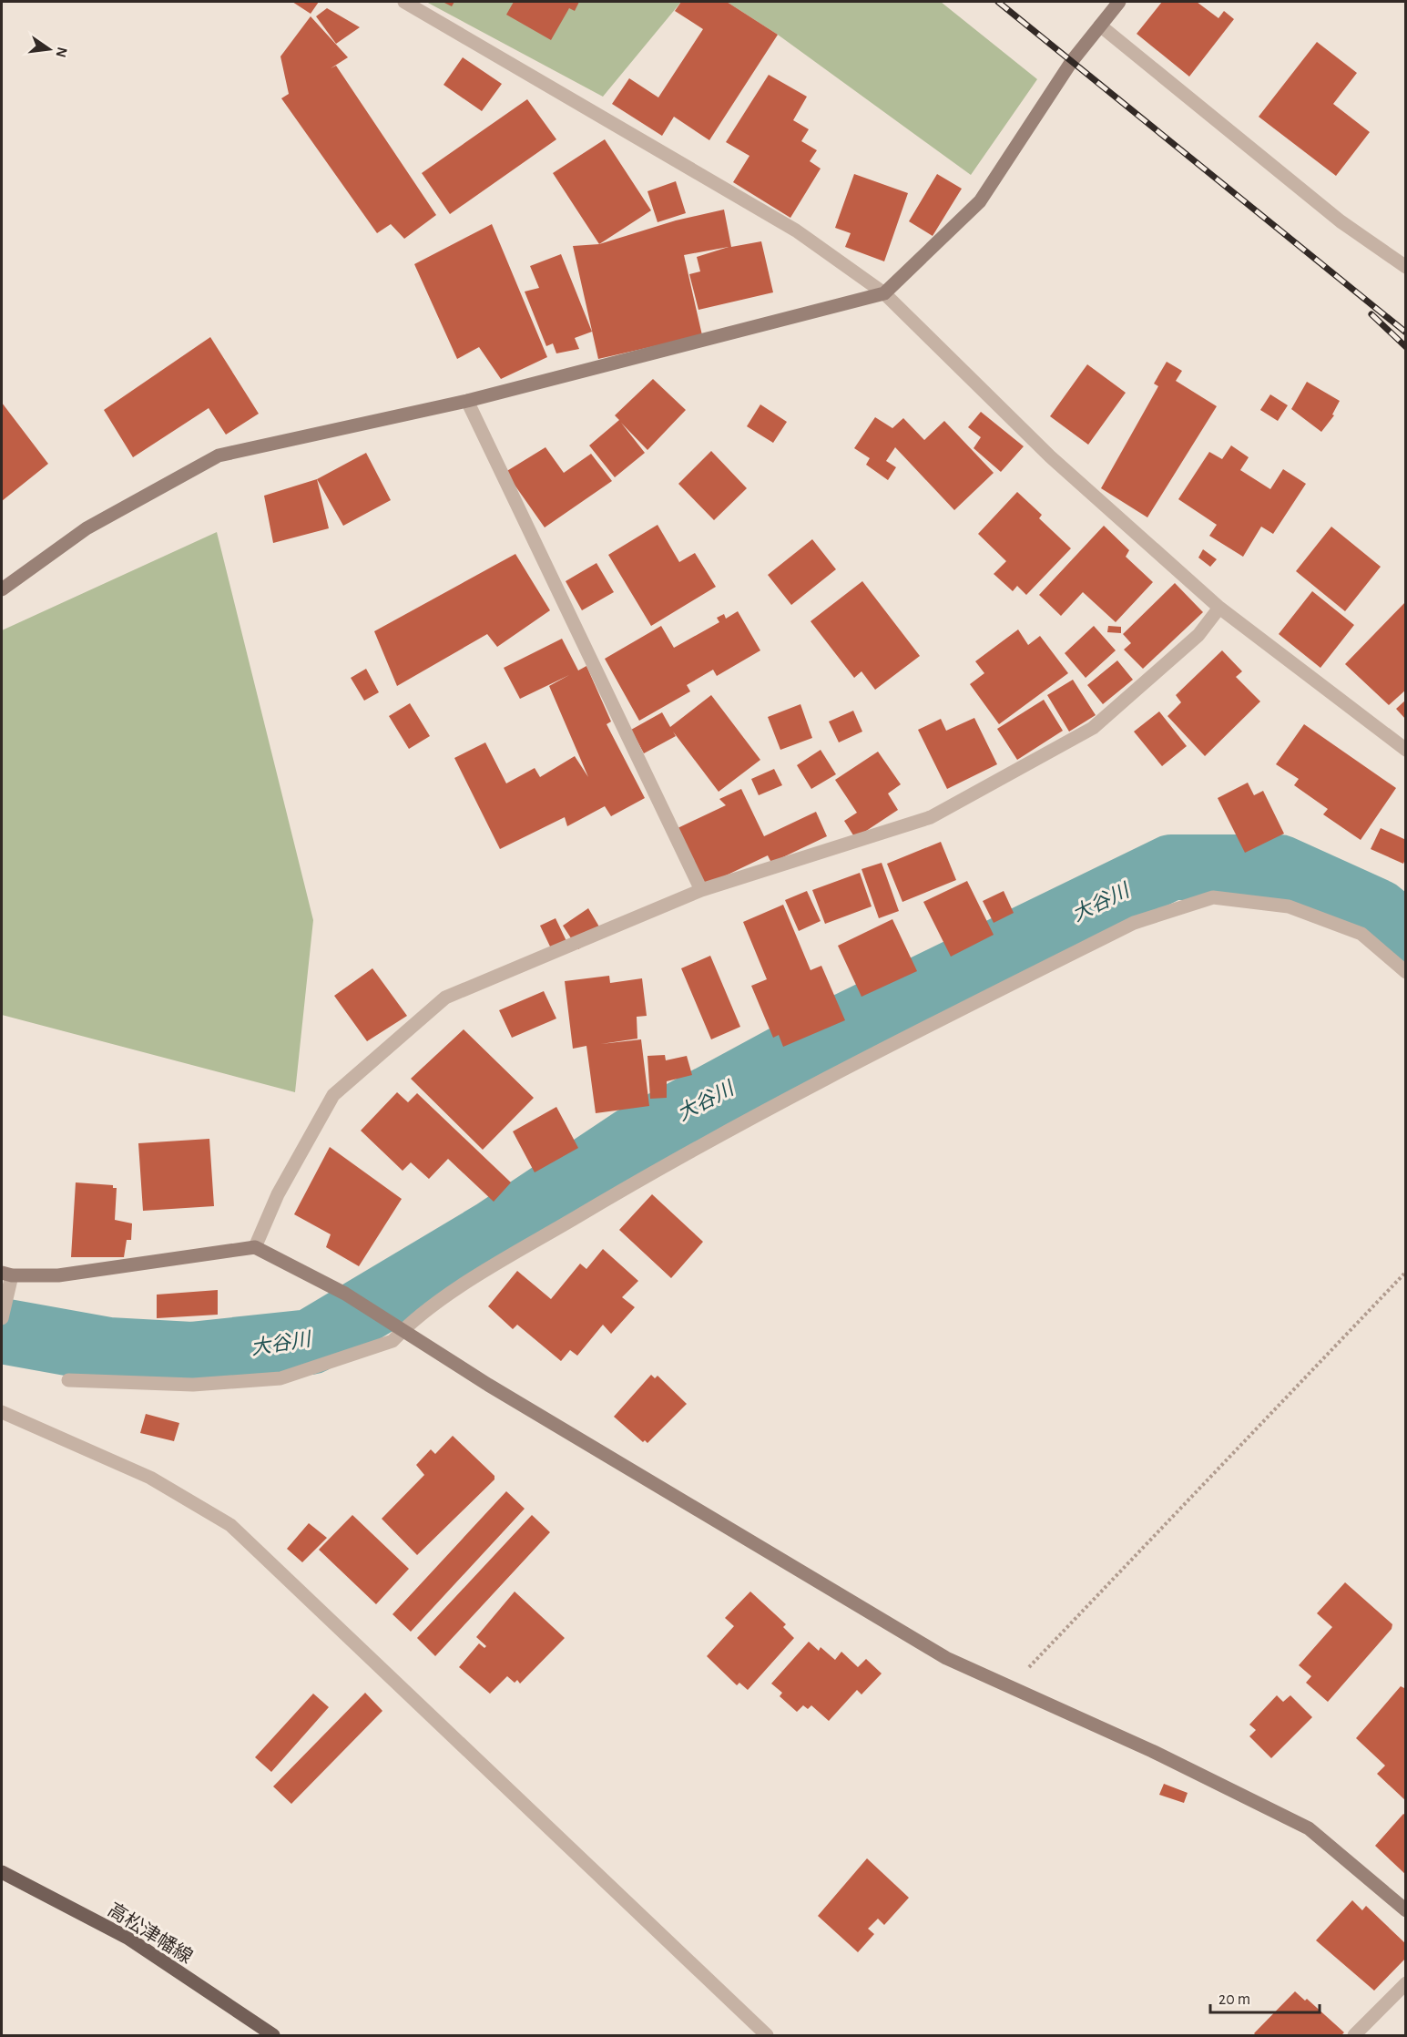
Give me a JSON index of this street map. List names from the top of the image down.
{
  "streets": {
    "main road": ["高松津幡線"]
  },
  "water": ["大谷川"],
  "scale_bar": "20 m",
  "north": "right"
}
